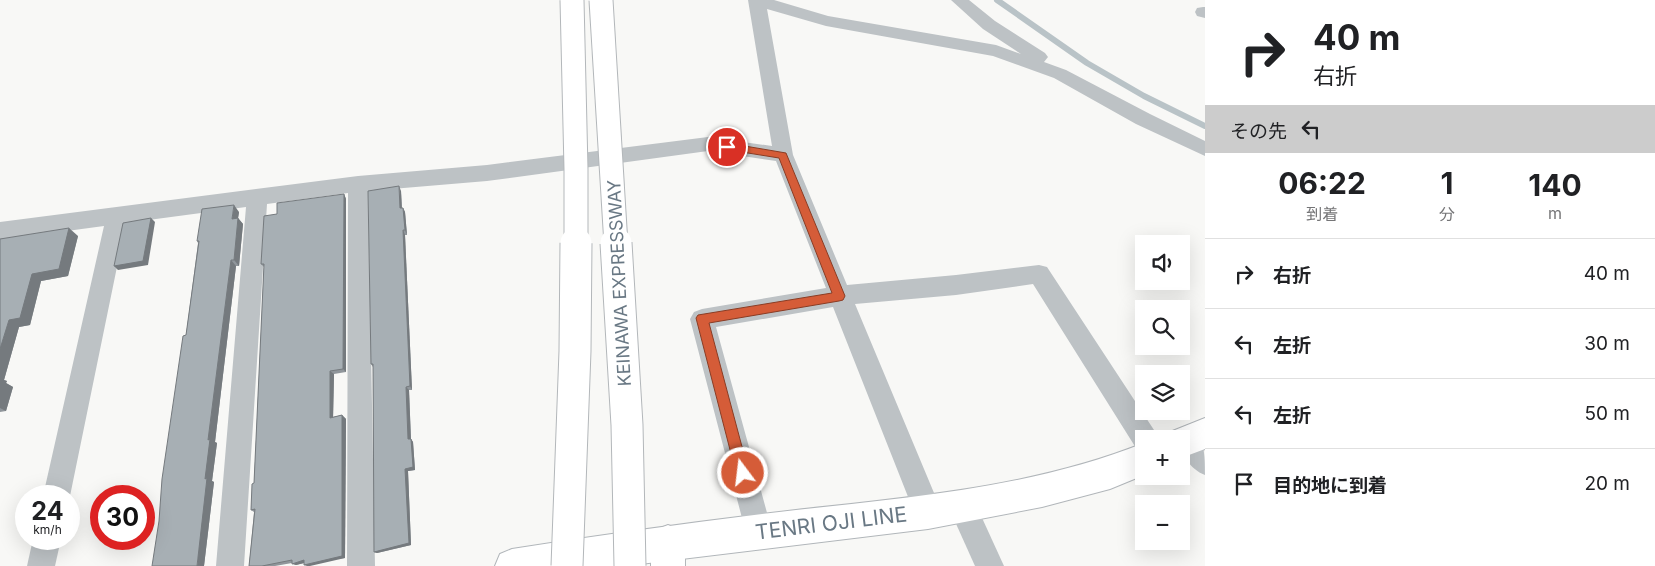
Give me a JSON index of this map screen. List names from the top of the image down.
{
  "streets": {
    "main road": ["KEINAWA EXPRESSWAY", "TENRI OJI LINE"]
  },
  "page": {
    "turn": ["40 m", "右折"],
    "then": "その先",
    "eta": [
      "06:22",
      "到着",
      "1",
      "分",
      "140",
      "m"
    ],
    "map_buttons": ["+", "−"],
    "list": [
      {
        "name": "右折",
        "value": "40 m"
      },
      {
        "name": "左折",
        "value": "30 m"
      },
      {
        "name": "左折",
        "value": "50 m"
      },
      {
        "name": "目的地に到着",
        "value": "20 m"
      }
    ],
    "speed": "24 km/h",
    "limit": "30"
  }
}
